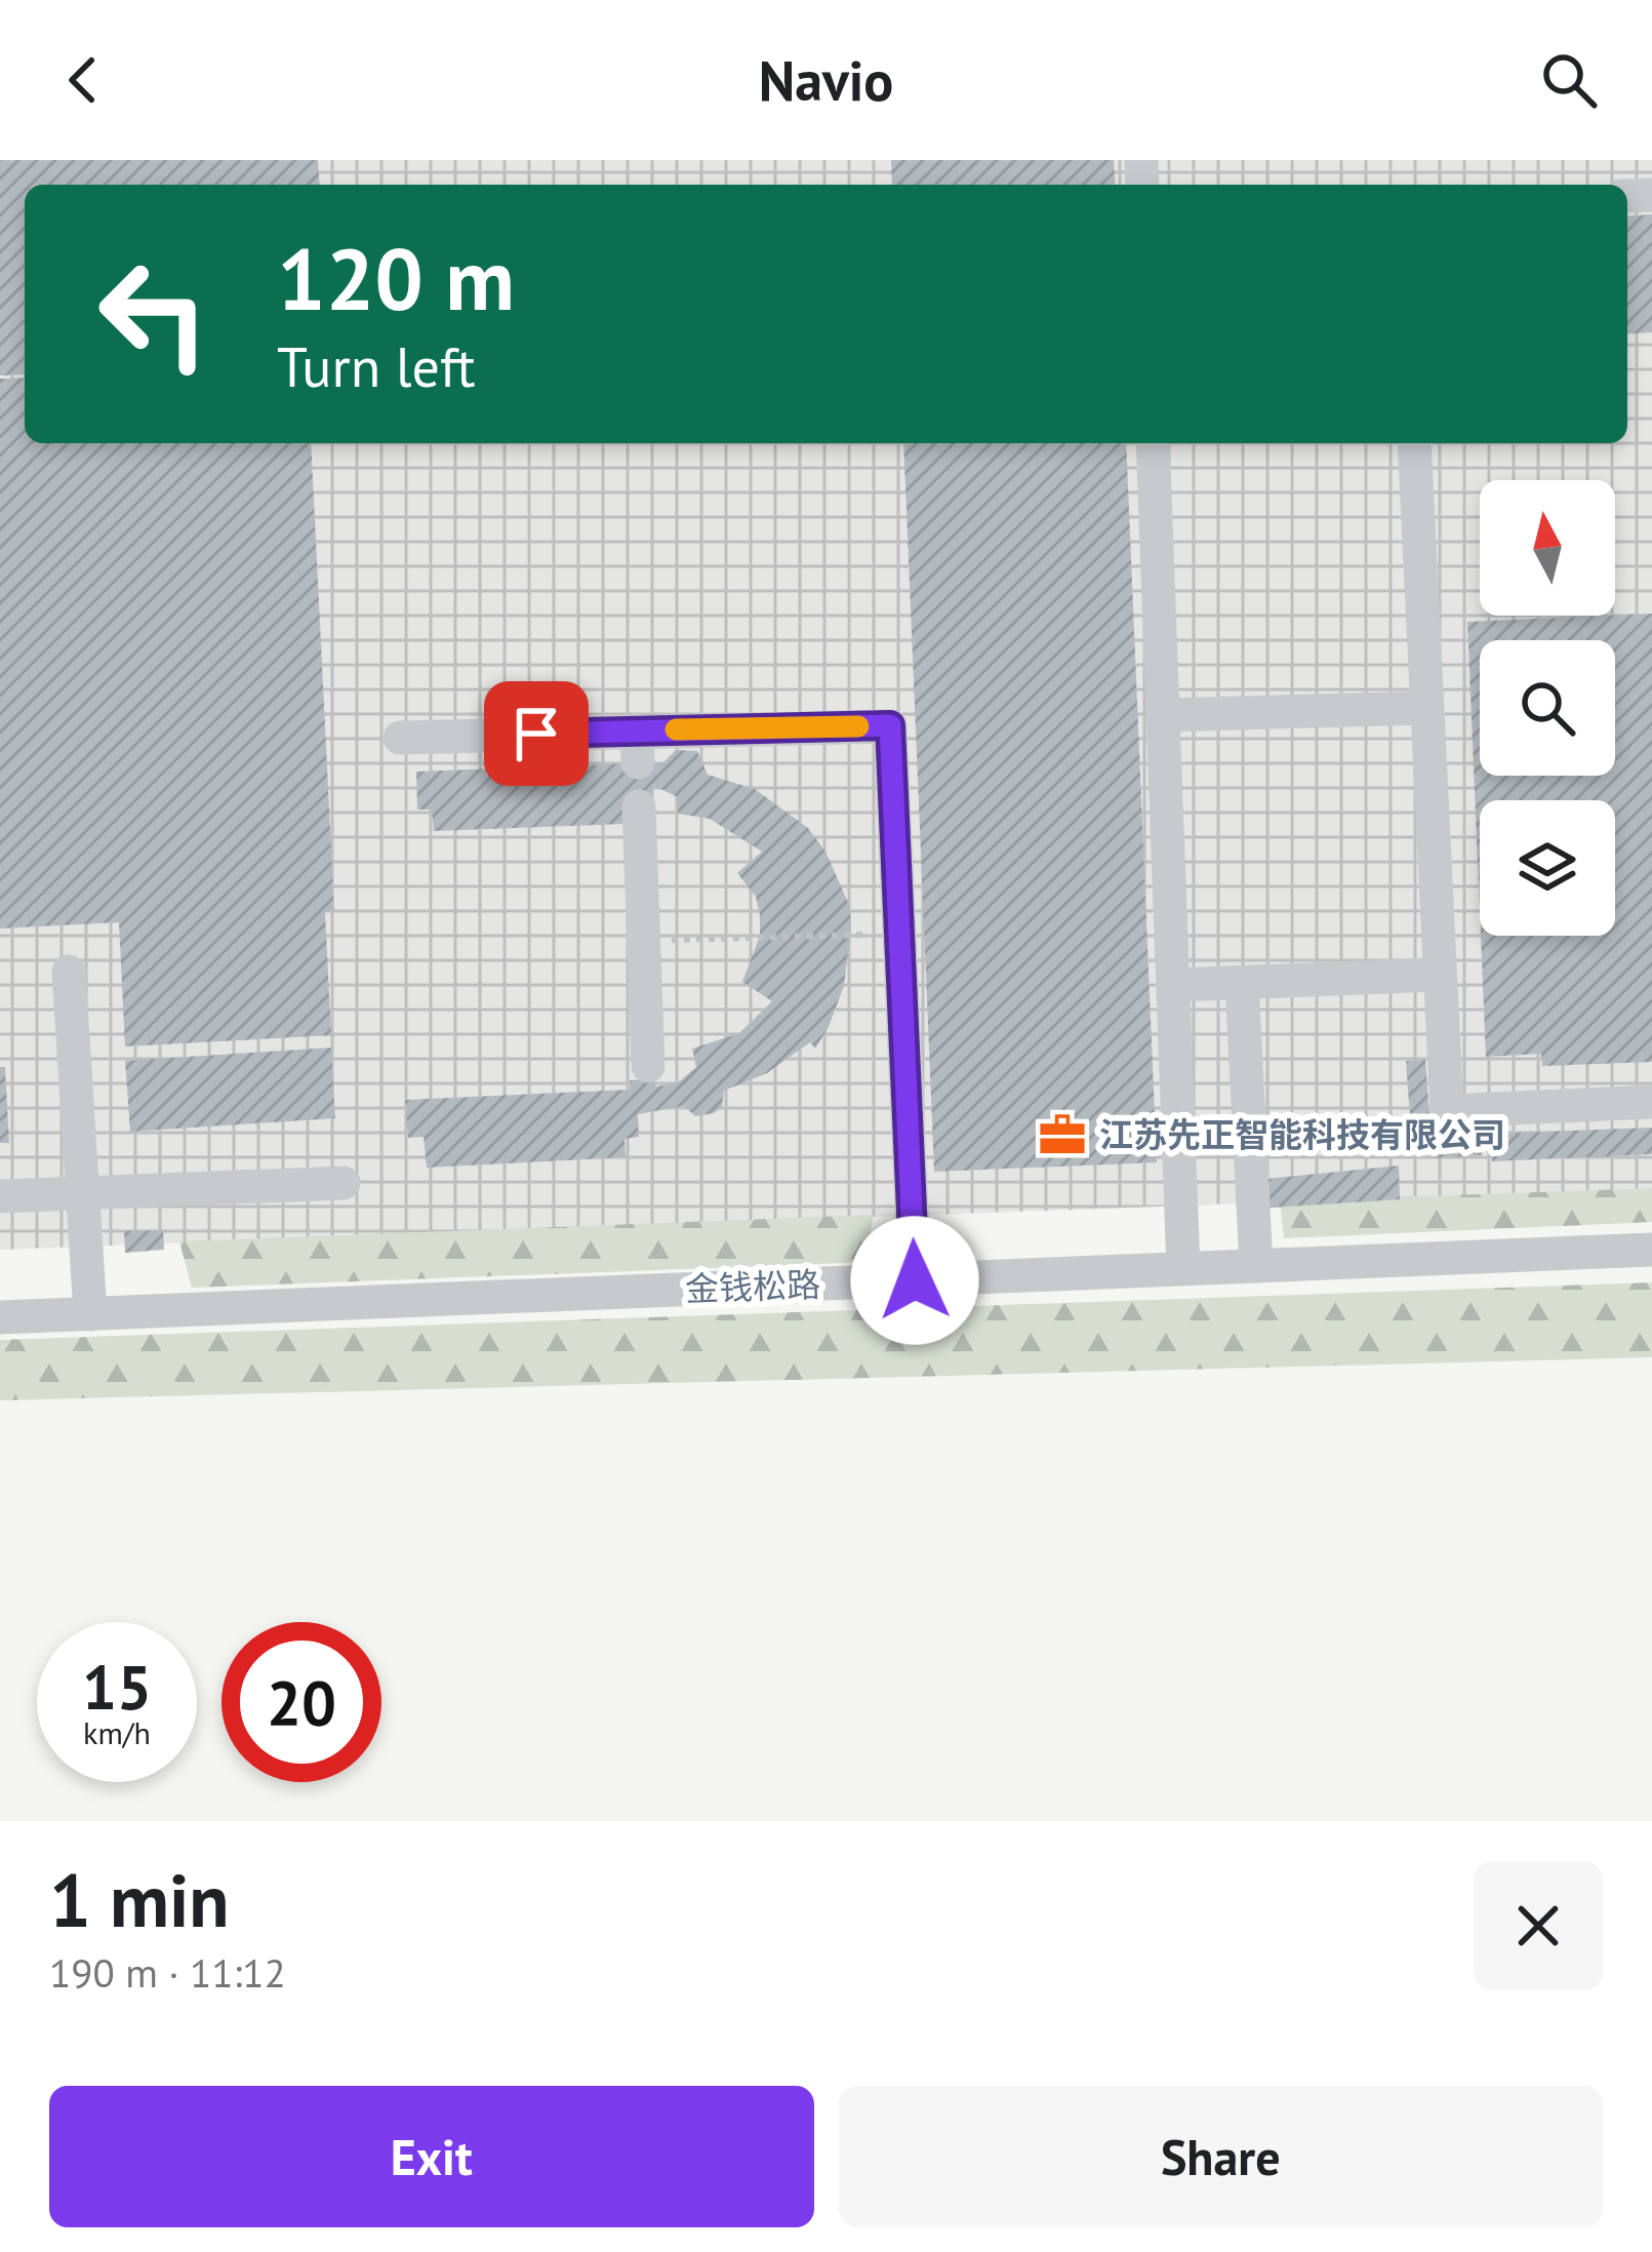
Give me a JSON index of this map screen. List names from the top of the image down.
{
  "streets": {
    "street": ["金钱松路"]
  },
  "places": {
    "office": ["江苏先正智能科技有限公司"]
  },
  "north": "top",
  "page": {
    "header": "Navio",
    "turn": ["120 m", "Turn left"],
    "speed": "15 km/h",
    "limit": "20",
    "heading": ["1 min", "190 m · 11:12"],
    "buttons": ["Exit", "Share"]
  }
}
